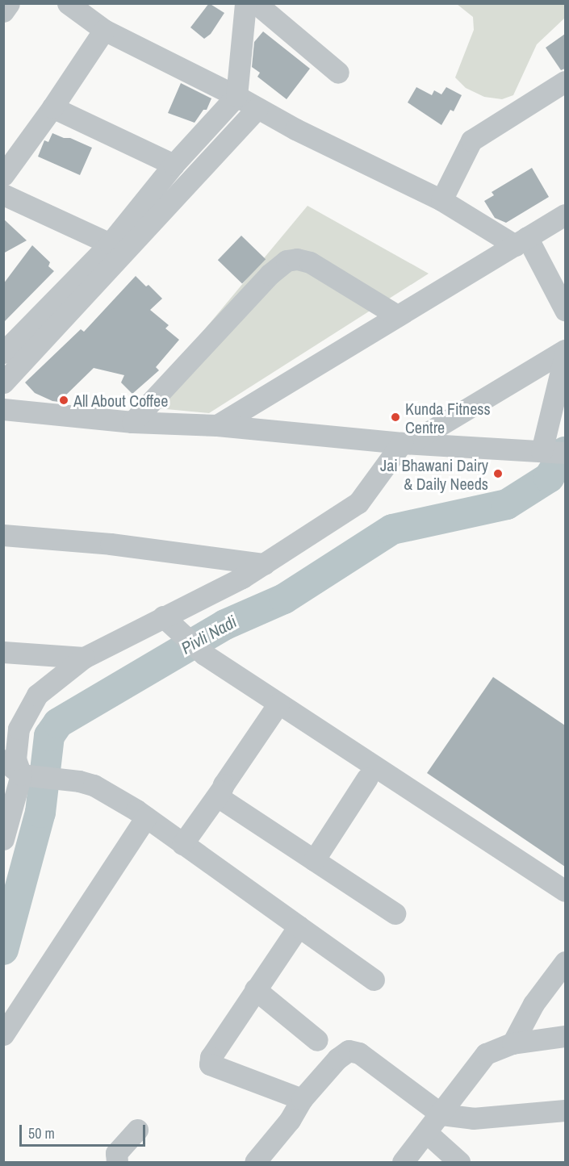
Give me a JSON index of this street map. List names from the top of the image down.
{
  "water": ["Pivli Nadi"],
  "places": ["All About Coffee", "Kunda Fitness Centre", "Jai Bhawani Dairy & Daily Needs"],
  "scale_bar": "50 m"
}
